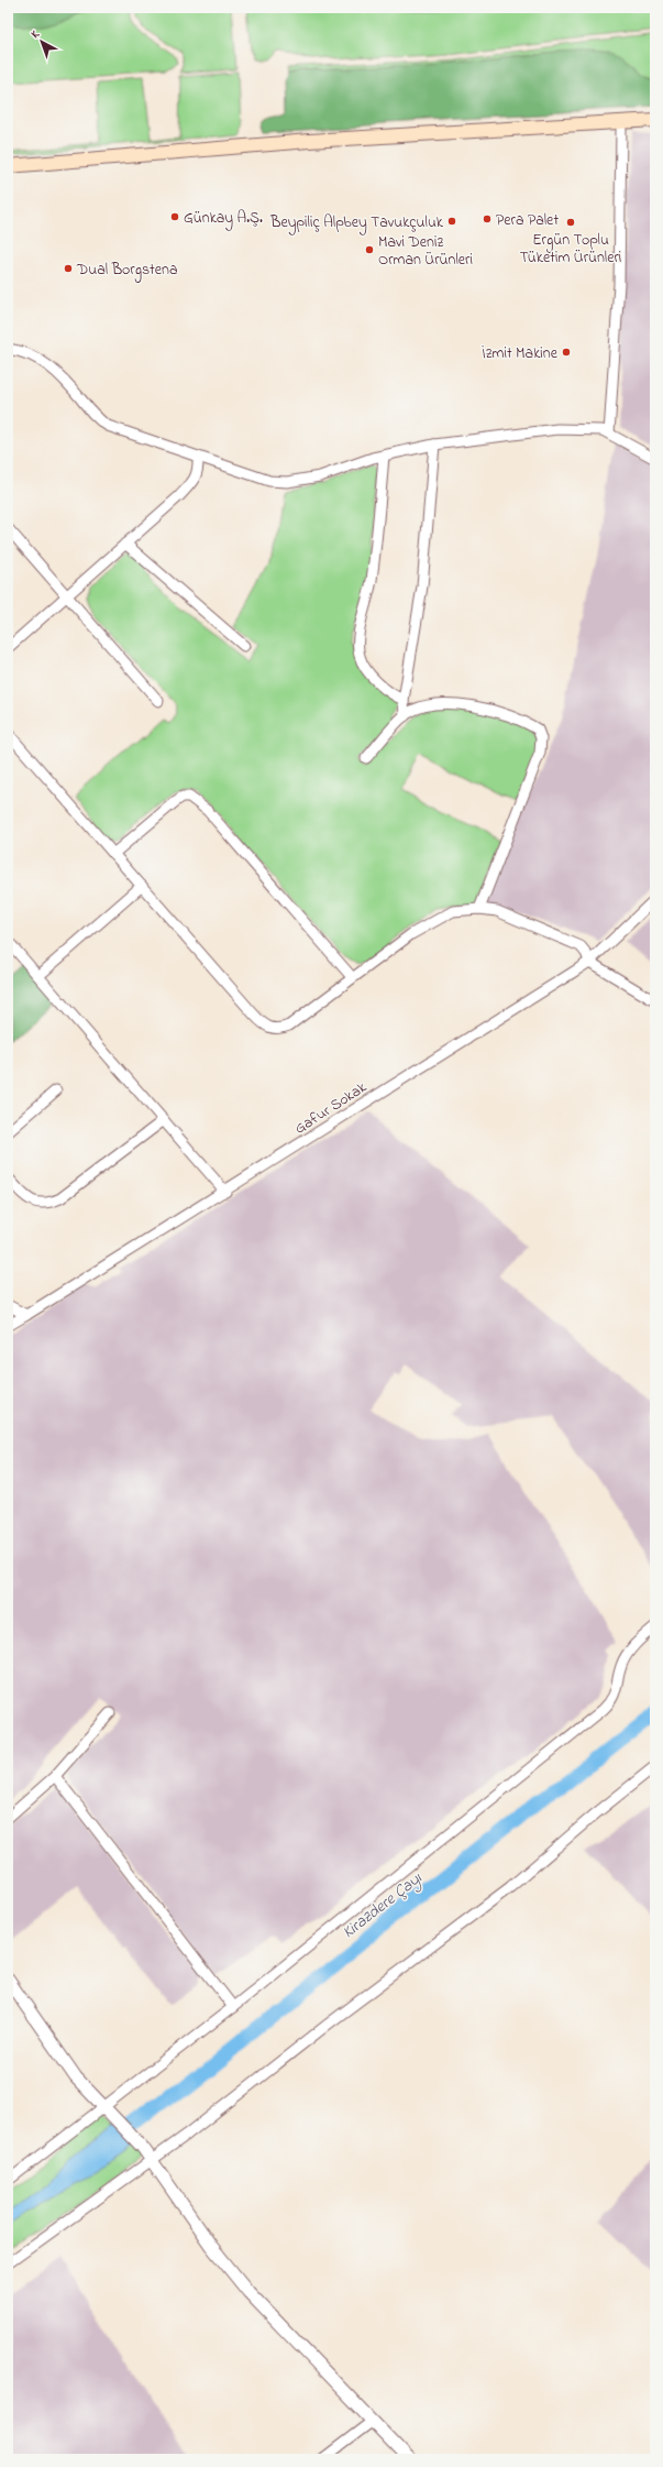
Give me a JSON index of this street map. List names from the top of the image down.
{
  "streets": {
    "street": ["Gafur Sokak"]
  },
  "water": ["Kirazdere Çayı"],
  "places": [
    "Günkay A.Ş.",
    "Pera Palet",
    "Beypiliç Alpbey Tavukçuluk",
    "Ergün Toplu Tüketim Ürünleri",
    "Mavi Deniz Orman Ürünleri",
    "Dual Borgstena",
    "İzmit Makine"
  ],
  "north": "top left"
}
